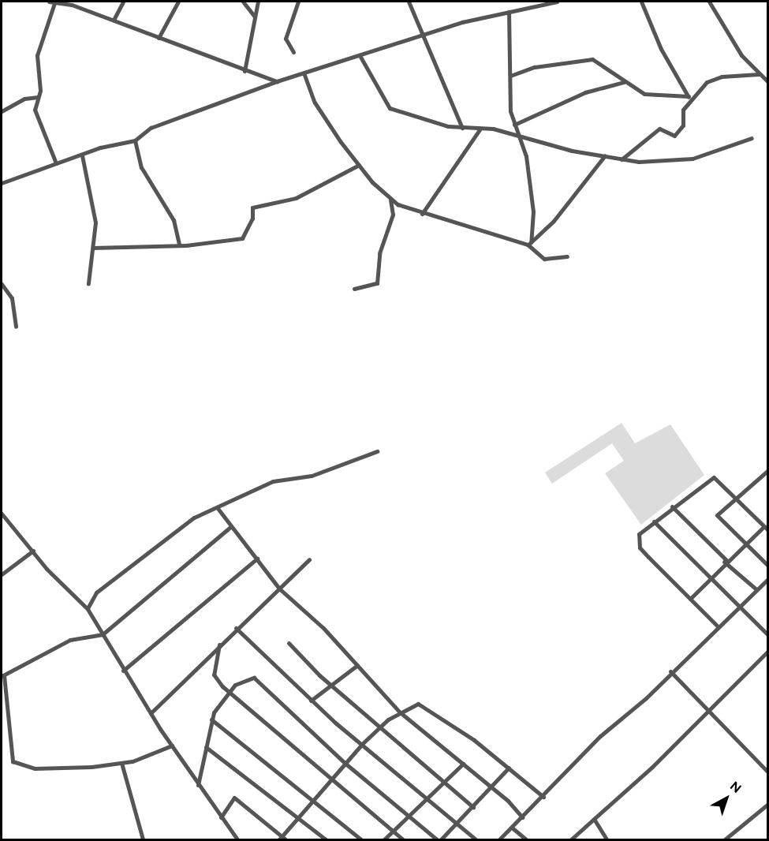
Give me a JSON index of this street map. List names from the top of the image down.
{
  "north": "top right"
}
